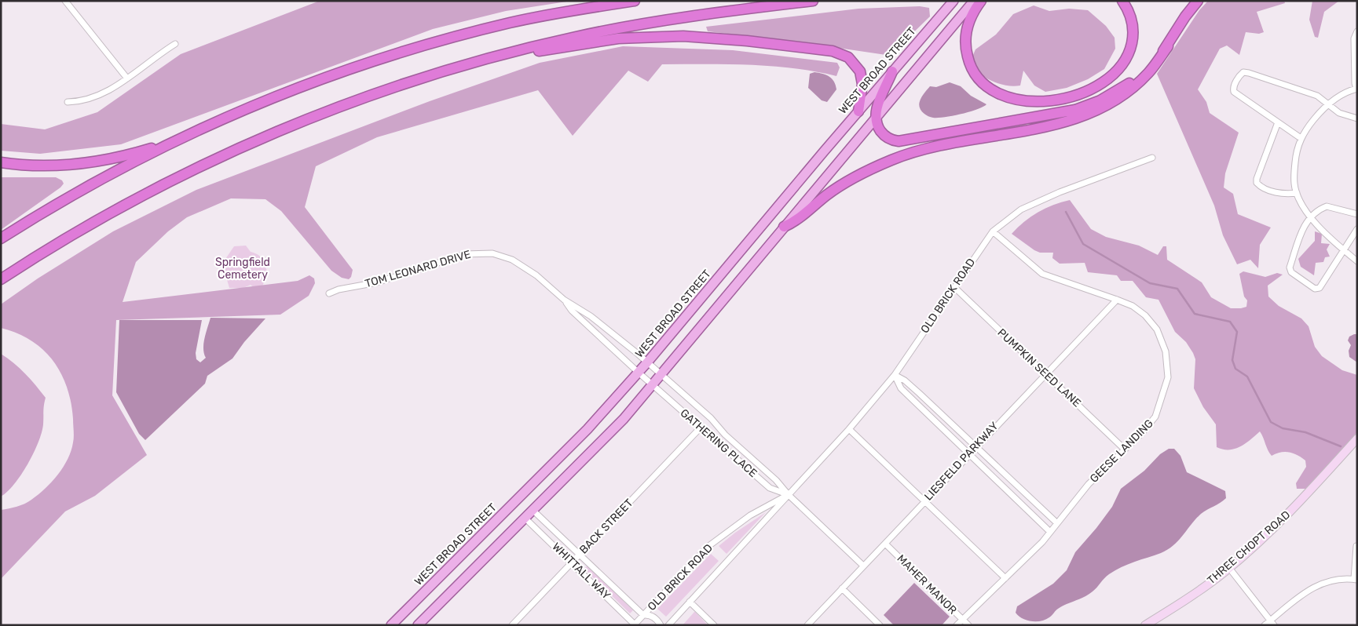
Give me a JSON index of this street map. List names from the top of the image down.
{
  "streets": {
    "main road": ["WEST BROAD STREET", "THREE CHOPT ROAD"],
    "street": [
      "TOM LEONARD DRIVE",
      "OLD BRICK ROAD",
      "PUMPKIN SEED LANE",
      "GATHERING PLACE",
      "GEESE LANDING",
      "LIESFELD PARKWAY",
      "BACK STREET",
      "WHITTALL WAY",
      "MAHER MANOR"
    ]
  },
  "crossings": [
    ["WEST BROAD STREET", "TOM LEONARD DRIVE"],
    ["TOM LEONARD DRIVE", "GATHERING PLACE"],
    ["OLD BRICK ROAD", "PUMPKIN SEED LANE"],
    ["OLD BRICK ROAD", "GATHERING PLACE"],
    ["OLD BRICK ROAD", "GEESE LANDING"],
    ["OLD BRICK ROAD", "WHITTALL WAY"],
    ["PUMPKIN SEED LANE", "GEESE LANDING"],
    ["PUMPKIN SEED LANE", "LIESFELD PARKWAY"],
    ["GATHERING PLACE", "LIESFELD PARKWAY"],
    ["GATHERING PLACE", "BACK STREET"],
    ["GEESE LANDING", "LIESFELD PARKWAY"],
    ["GEESE LANDING", "MAHER MANOR"],
    ["LIESFELD PARKWAY", "MAHER MANOR"],
    ["BACK STREET", "WHITTALL WAY"]
  ],
  "parks": ["Springfield Cemetery"]
}
